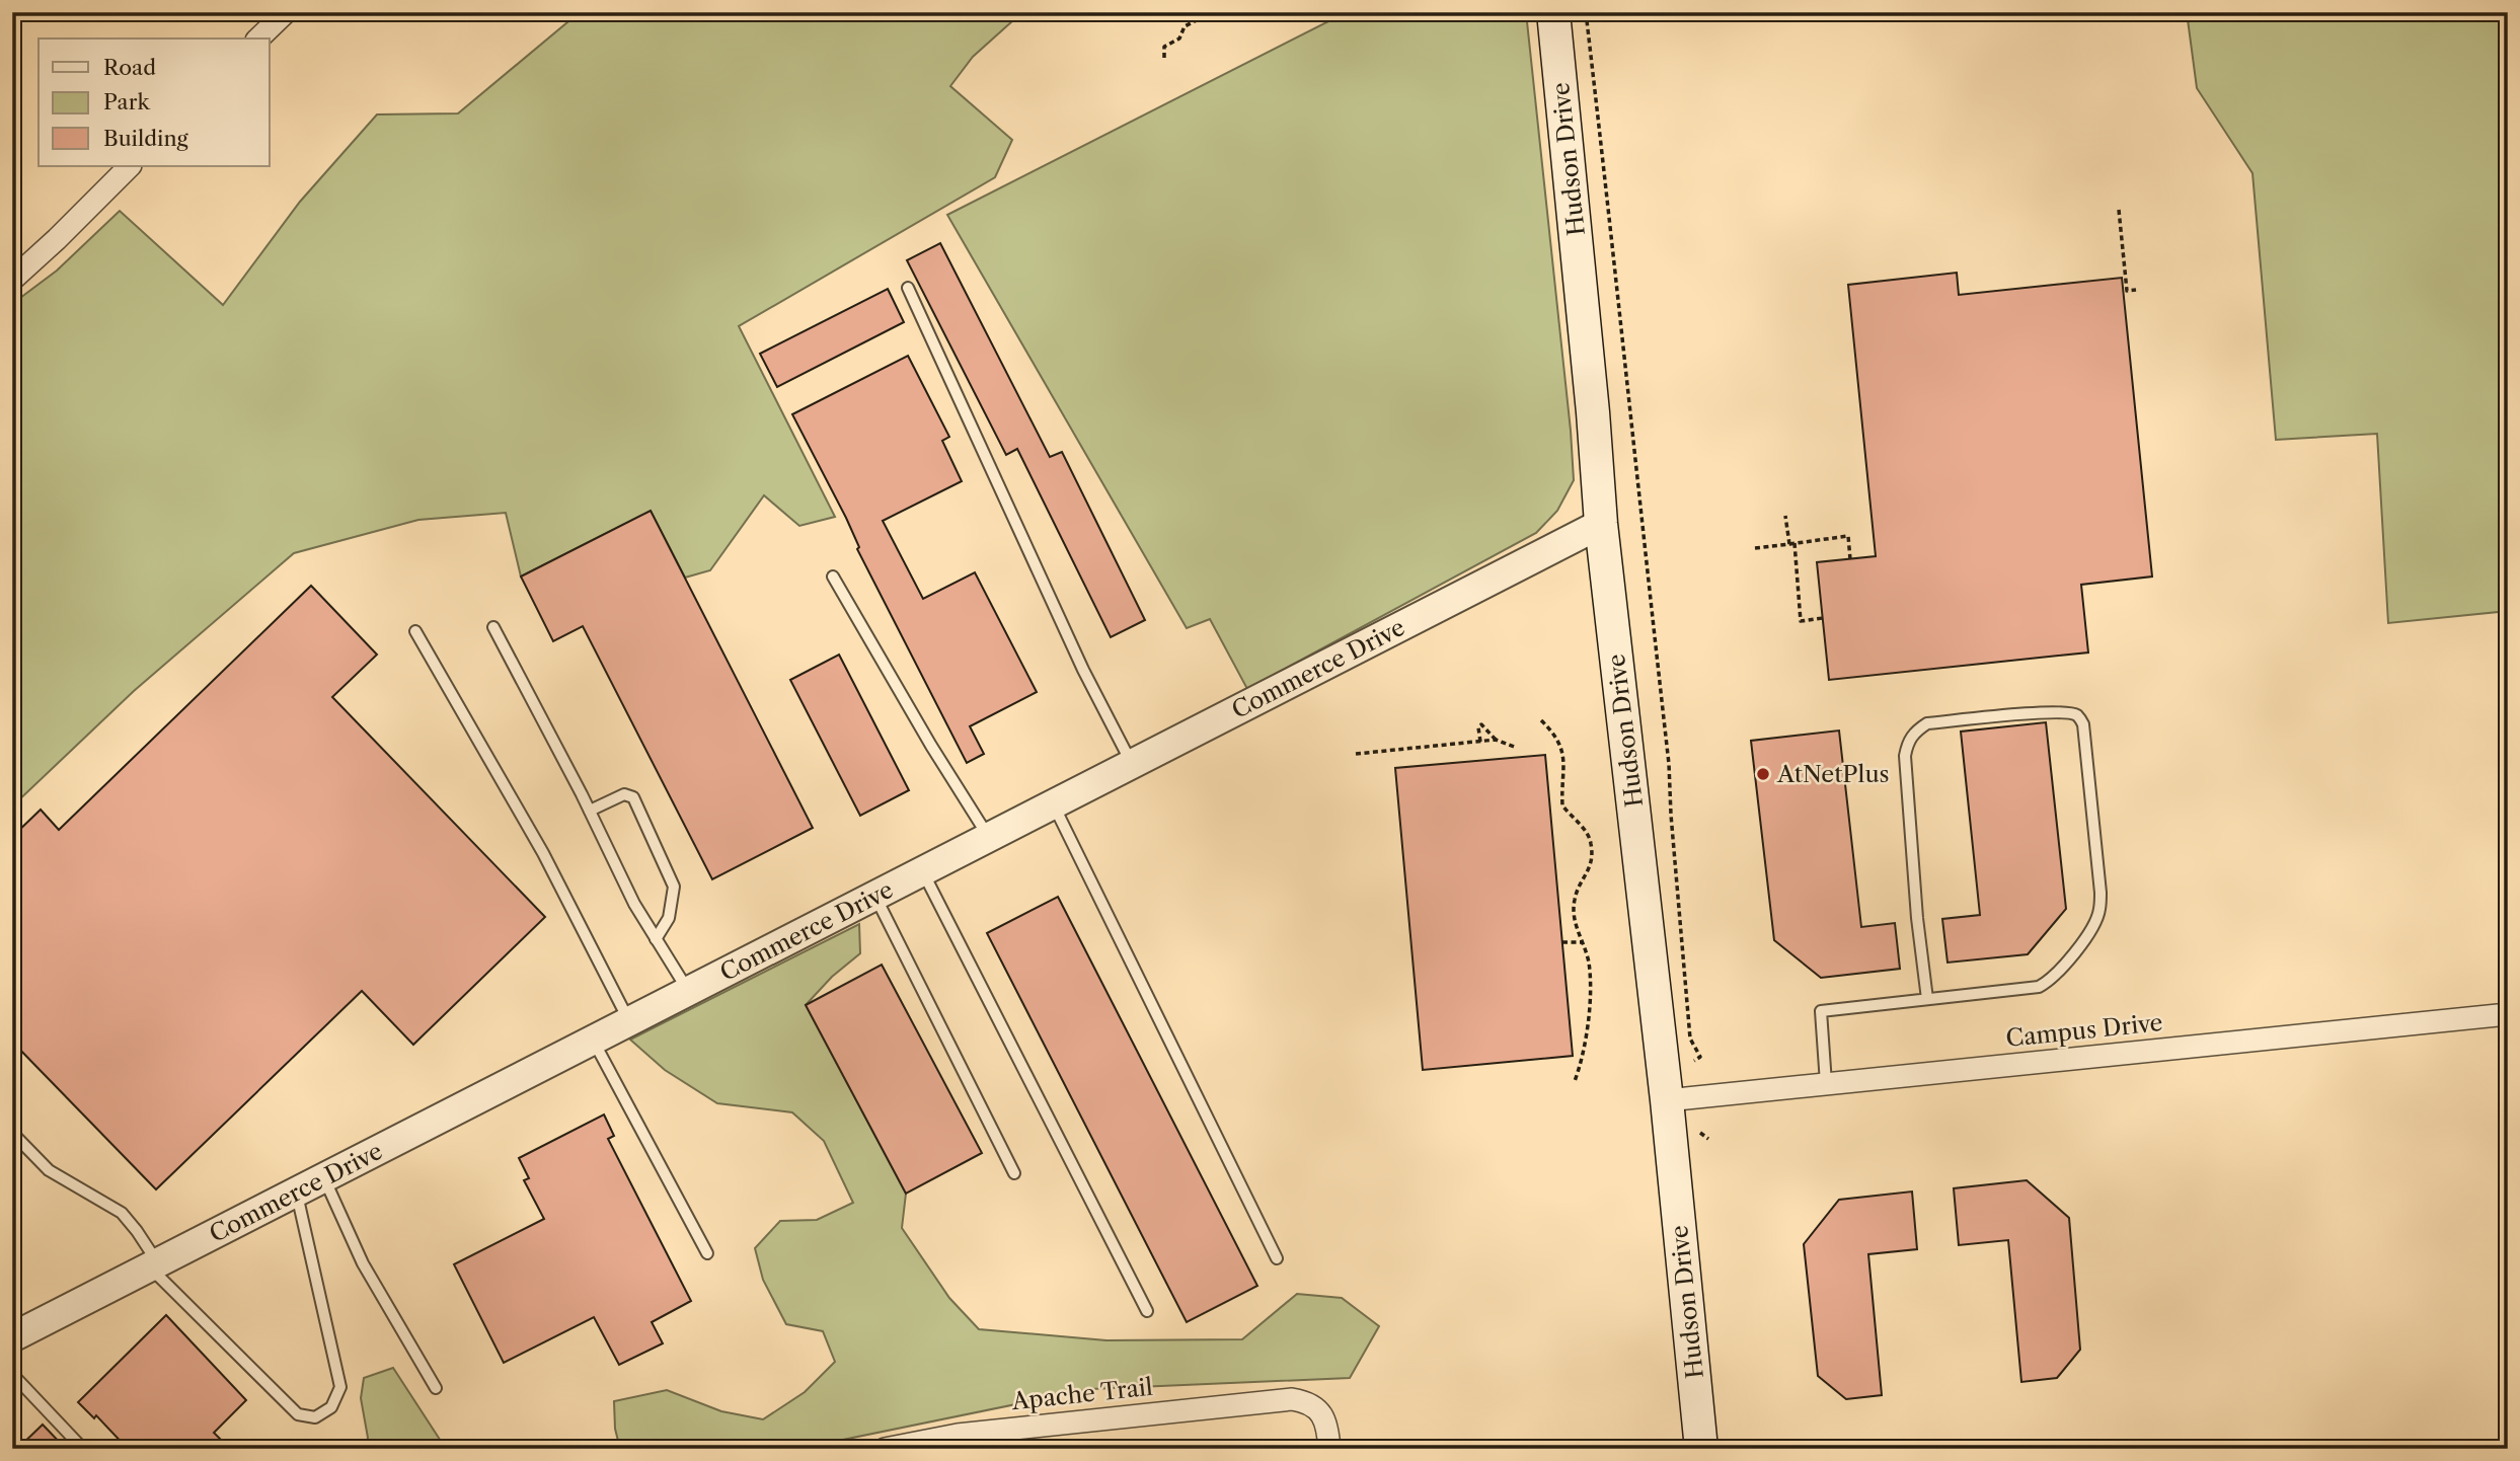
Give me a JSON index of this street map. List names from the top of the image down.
{
  "streets": {
    "main road": ["Hudson Drive"],
    "street": ["Commerce Drive", "Campus Drive", "Apache Trail"]
  },
  "crossings": [
    ["Hudson Drive", "Commerce Drive"],
    ["Hudson Drive", "Campus Drive"]
  ],
  "places": ["AtNetPlus"],
  "legend": ["Road", "Park", "Building"]
}
